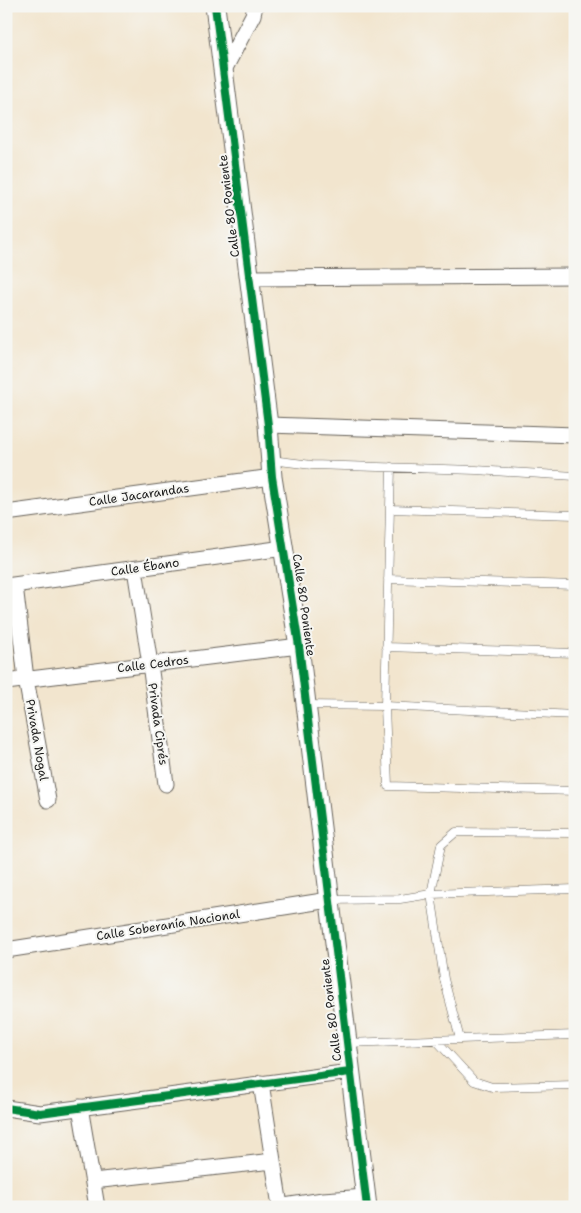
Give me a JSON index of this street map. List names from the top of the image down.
{
  "streets": {
    "street": [
      "Calle 80 Poniente",
      "Calle Jacarandas",
      "Calle Ébano",
      "Calle Cedros",
      "Privada Ciprés",
      "Privada Nogal",
      "Calle Soberanía Nacional"
    ]
  },
  "crossings": [
    ["Calle 80 Poniente", "Calle Jacarandas"],
    ["Calle 80 Poniente", "Calle Ébano"],
    ["Calle 80 Poniente", "Calle Cedros"],
    ["Calle 80 Poniente", "Calle Soberanía Nacional"],
    ["Calle Ébano", "Privada Ciprés"],
    ["Calle Ébano", "Privada Nogal"],
    ["Calle Cedros", "Privada Ciprés"],
    ["Calle Cedros", "Privada Nogal"]
  ]
}
